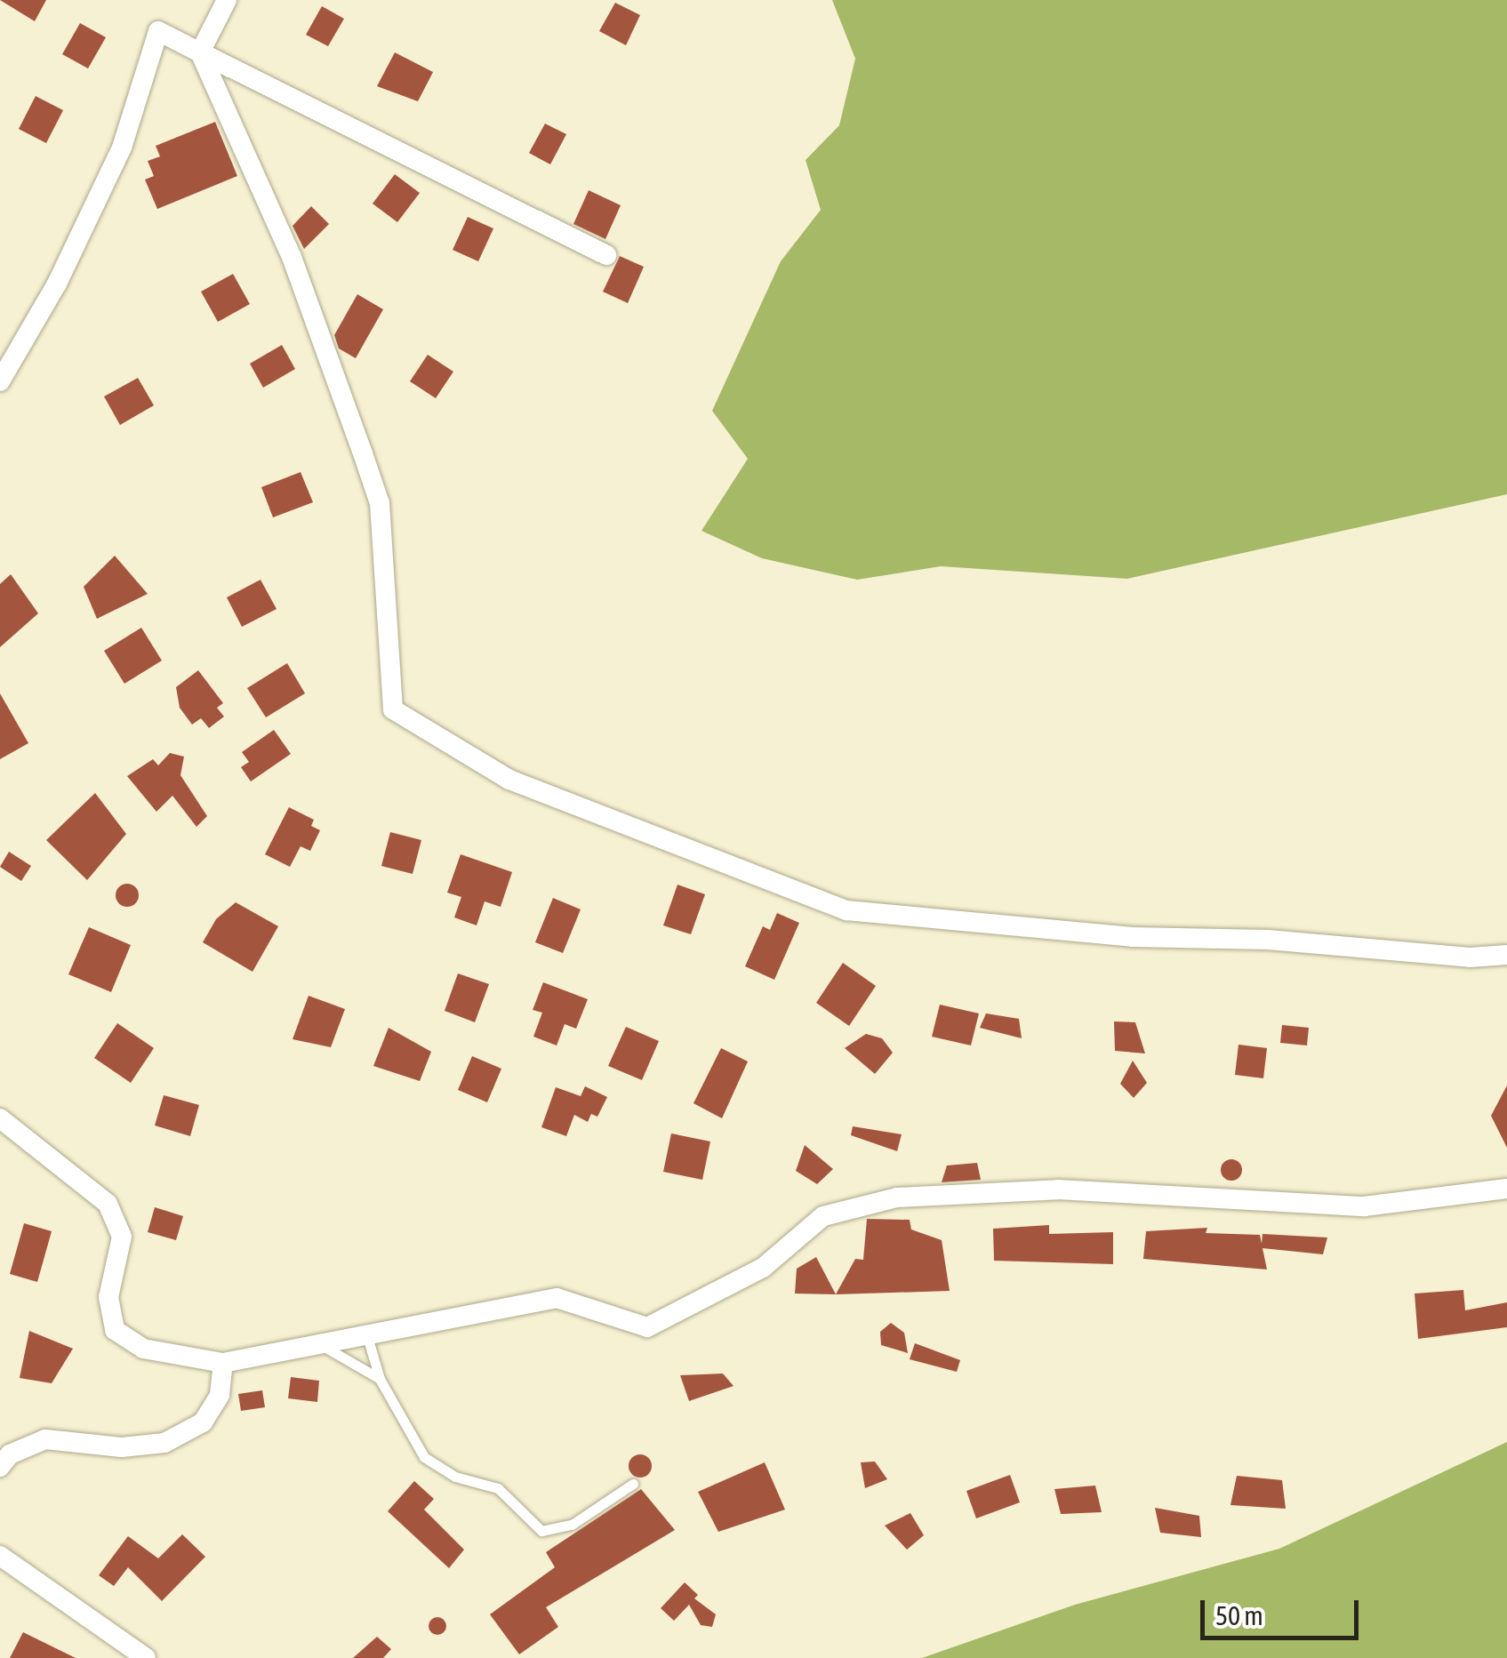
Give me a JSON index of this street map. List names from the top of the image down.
{
  "scale_bar": "50 m"
}
